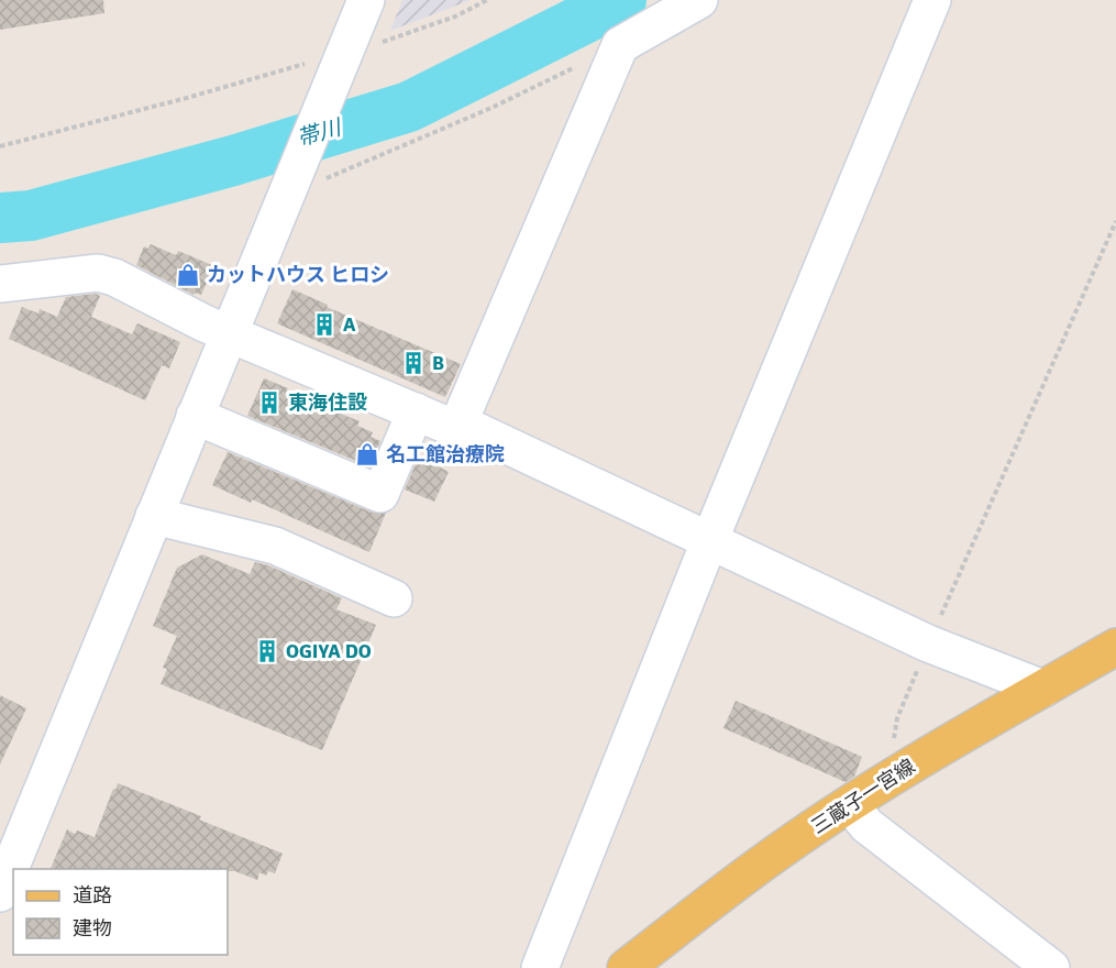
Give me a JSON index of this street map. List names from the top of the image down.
{
  "streets": {
    "main road": ["三蔵子一宮線"]
  },
  "water": ["帯川"],
  "places": {
    "shop": ["カットハウス ヒロシ", "名工館治療院"],
    "building": [
      "A",
      "B",
      "東海住設",
      "OGIYA DO"
    ]
  },
  "legend": ["道路", "建物"]
}
